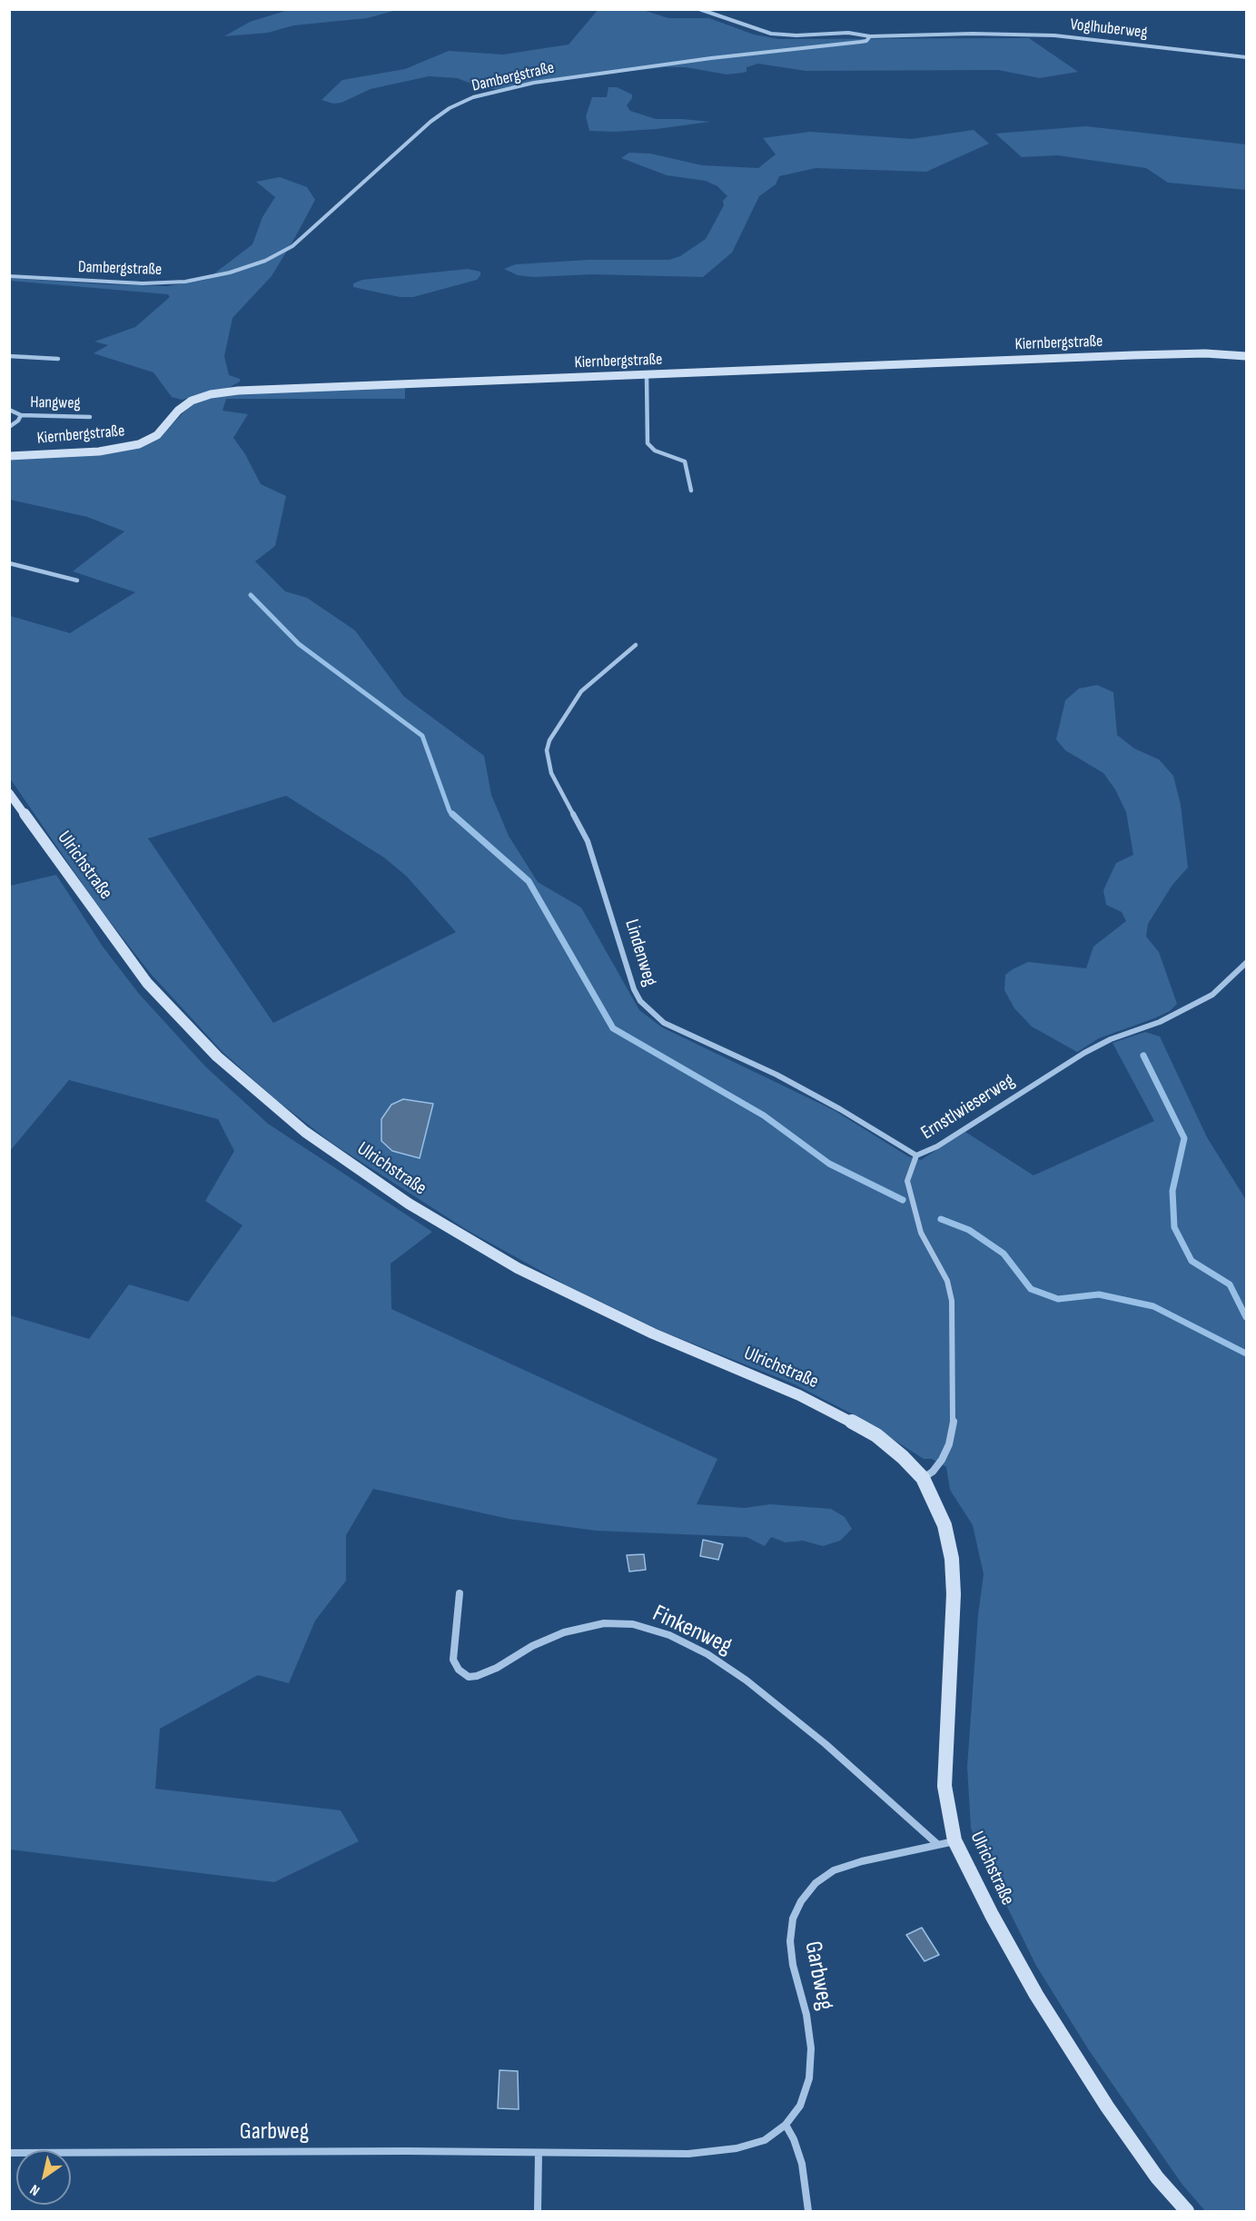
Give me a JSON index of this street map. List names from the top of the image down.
{
  "streets": {
    "street": [
      "Voglhuberweg",
      "Dambergstraße",
      "Kiernbergstraße",
      "Hangweg",
      "Ulrichstraße",
      "Lindenweg",
      "Ernstlwieserweg",
      "Finkenweg",
      "Garbweg"
    ]
  },
  "crossings": [
    ["Voglhuberweg", "Dambergstraße"],
    ["Ulrichstraße", "Ernstlwieserweg"],
    ["Ulrichstraße", "Garbweg"],
    ["Lindenweg", "Ernstlwieserweg"],
    ["Finkenweg", "Garbweg"]
  ],
  "north": "bottom left"
}
